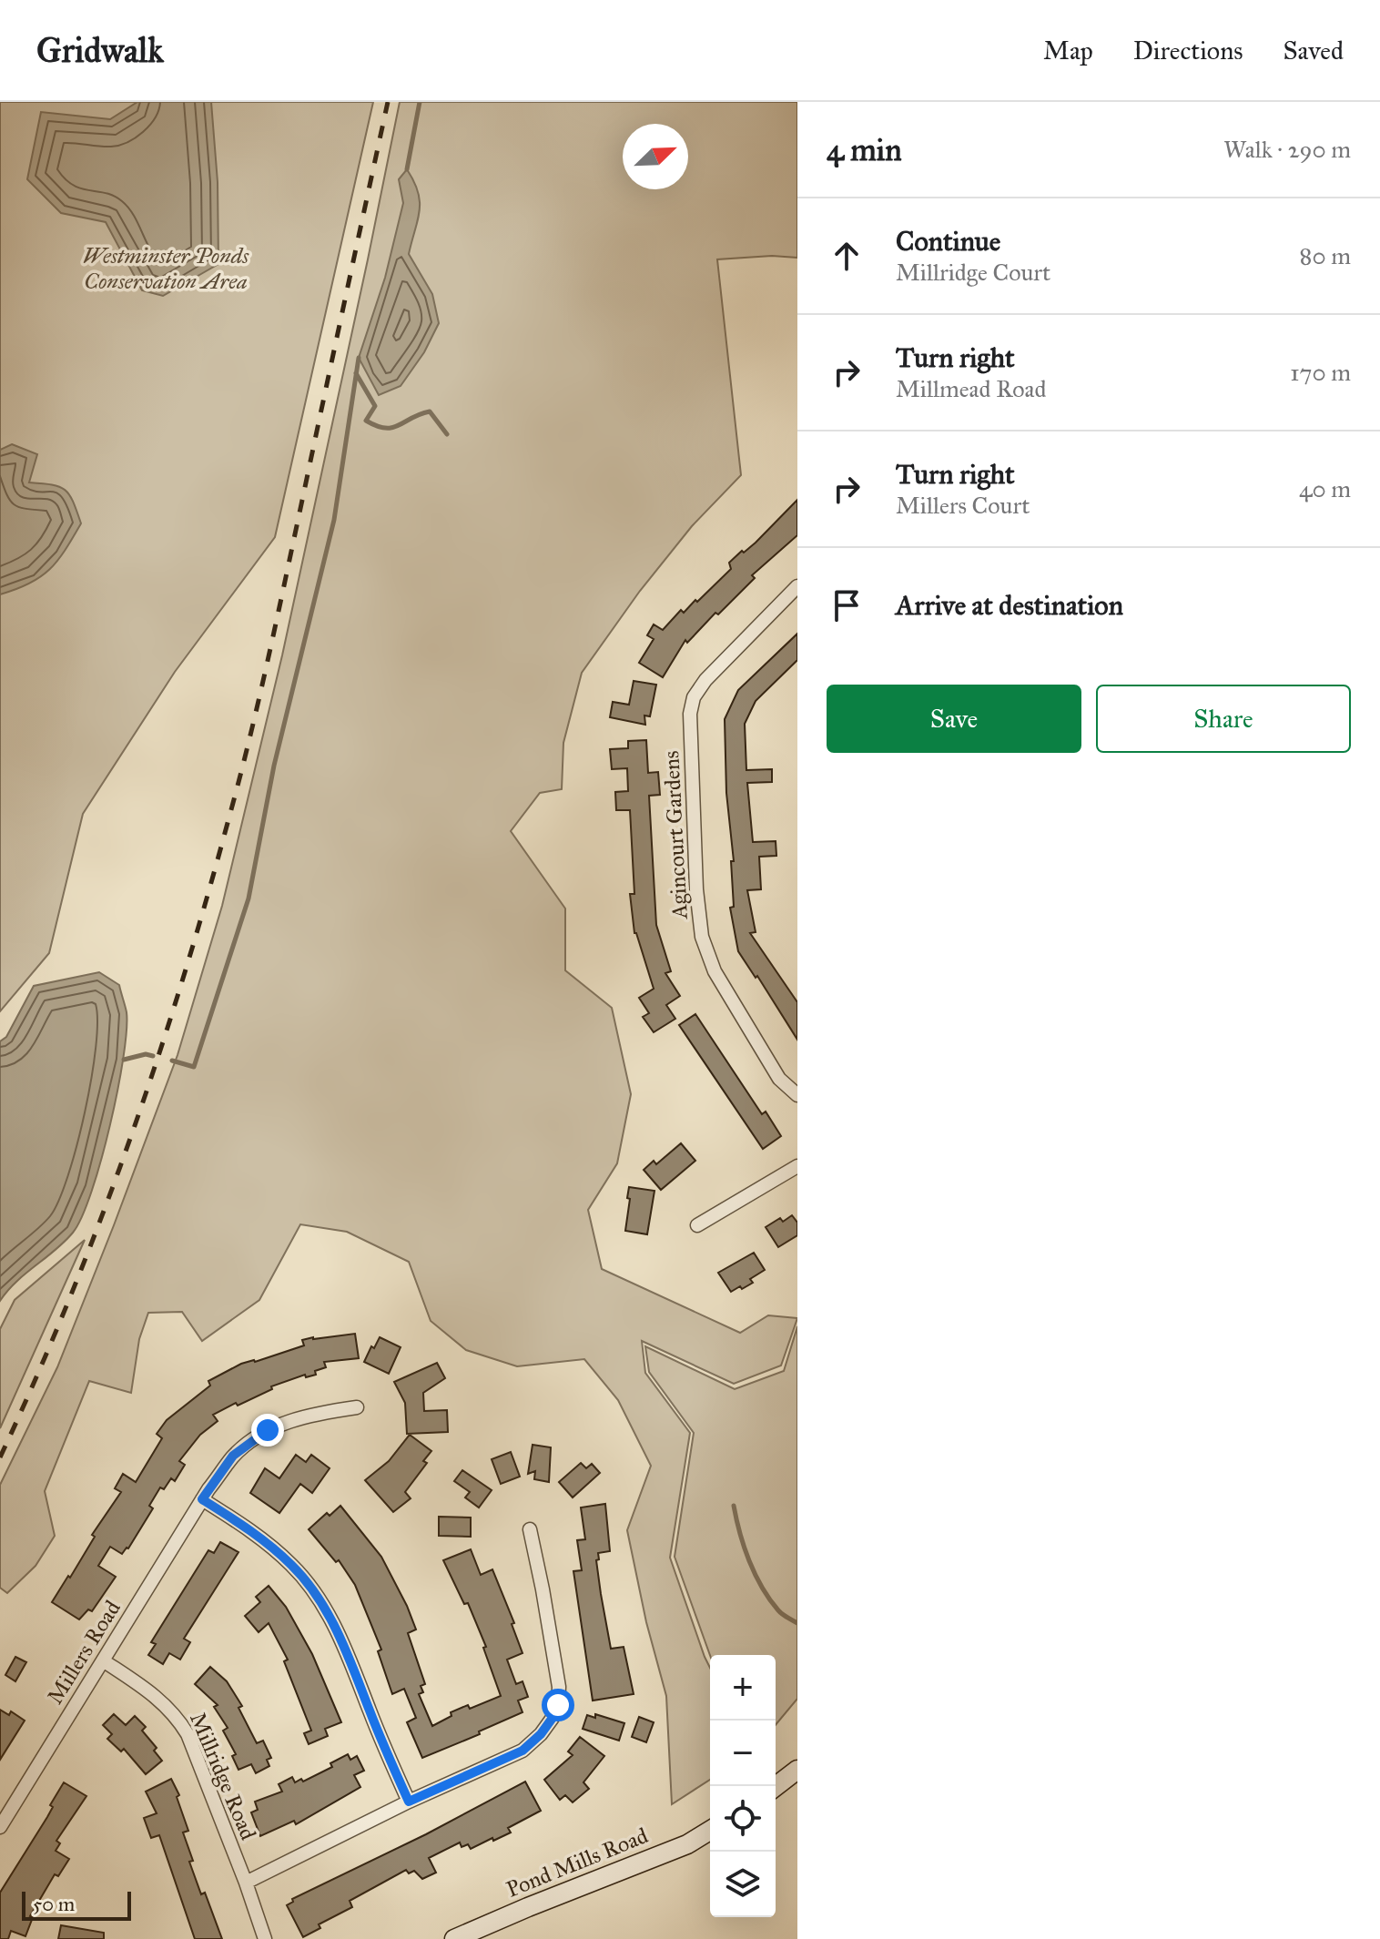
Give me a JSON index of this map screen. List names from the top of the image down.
{
  "streets": {
    "main road": ["Pond Mills Road"],
    "street": ["Agincourt Gardens", "Millers Road", "Millridge Road"]
  },
  "crossings": [
    ["Millers Road", "Millridge Road"]
  ],
  "parks": ["Westminster Ponds Conservation Area"],
  "scale_bar": "50 m",
  "north": "top right",
  "page": {
    "header": "Gridwalk",
    "nav": ["Map", "Directions", "Saved"],
    "heading": ["4 min", "Walk · 290 m"],
    "list": [
      ["Continue", "Millridge Court", "80 m"],
      ["Turn right", "Millmead Road", "170 m"],
      ["Turn right", "Millers Court", "40 m"],
      "Arrive at destination"
    ],
    "buttons": ["Save", "Share"],
    "map_buttons": ["+", "−"],
    "scale": "50 m"
  }
}
